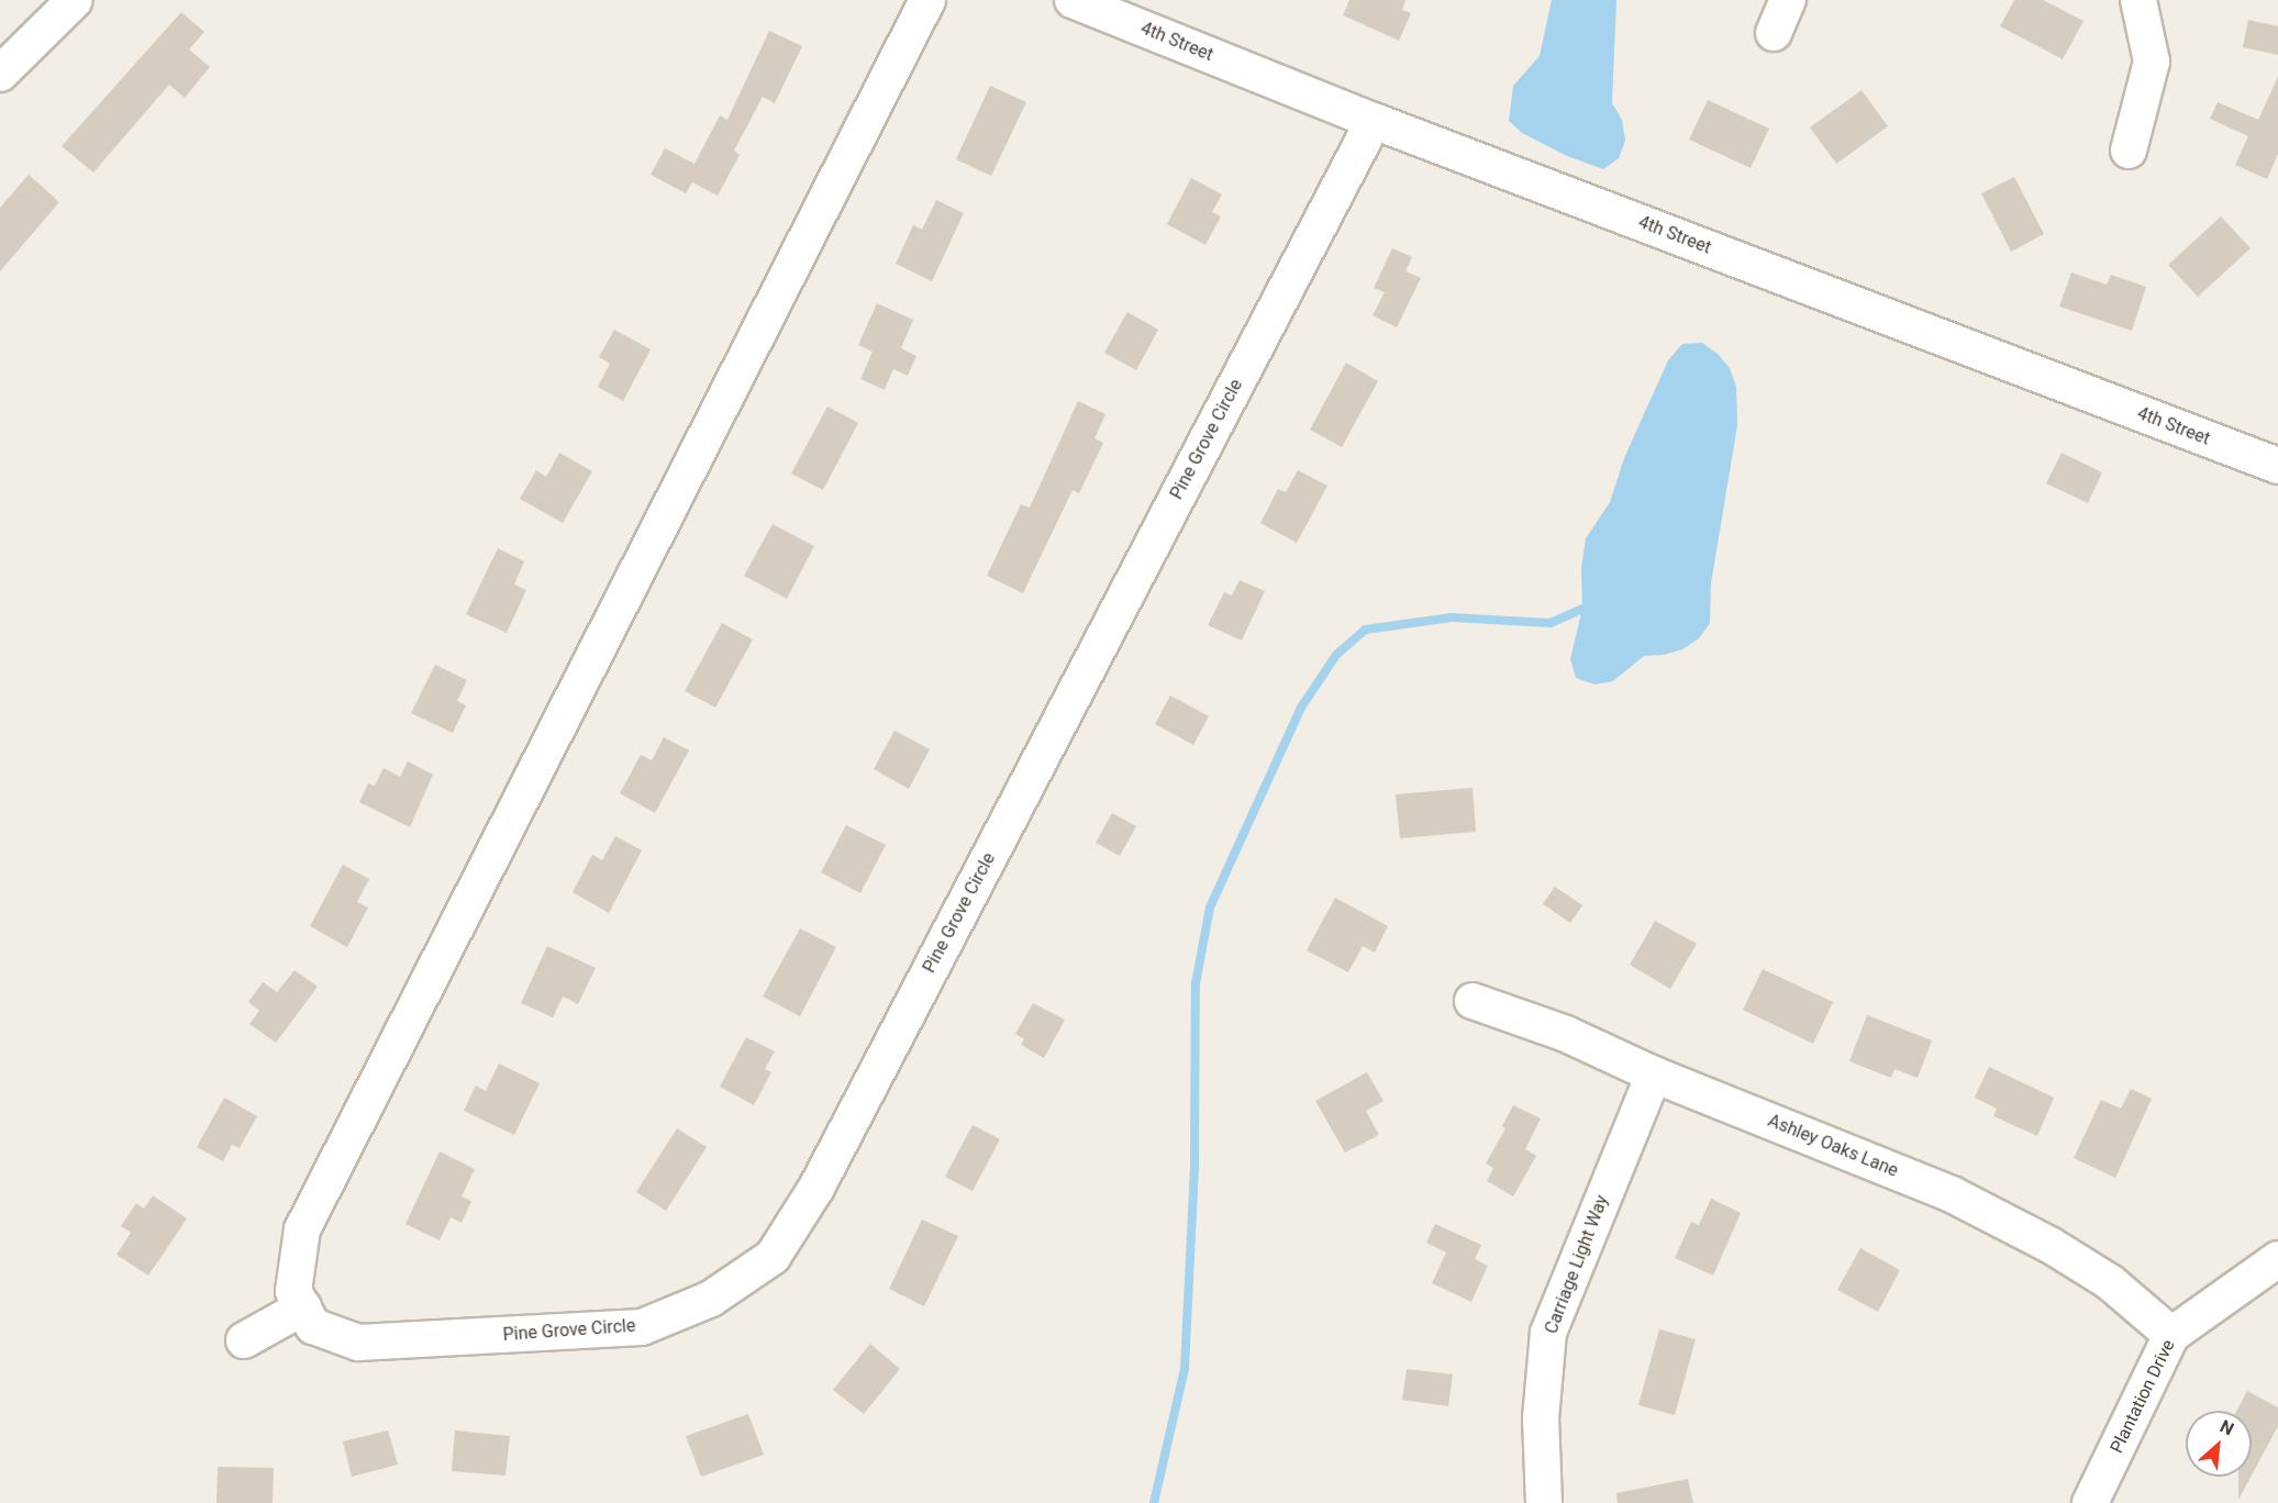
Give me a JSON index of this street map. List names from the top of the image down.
{
  "streets": {
    "street": [
      "4th Street",
      "Pine Grove Circle",
      "Ashley Oaks Lane",
      "Carriage Light Way",
      "Plantation Drive"
    ]
  },
  "crossings": [
    ["4th Street", "Pine Grove Circle"],
    ["Ashley Oaks Lane", "Carriage Light Way"],
    ["Ashley Oaks Lane", "Plantation Drive"]
  ],
  "north": "top right"
}
